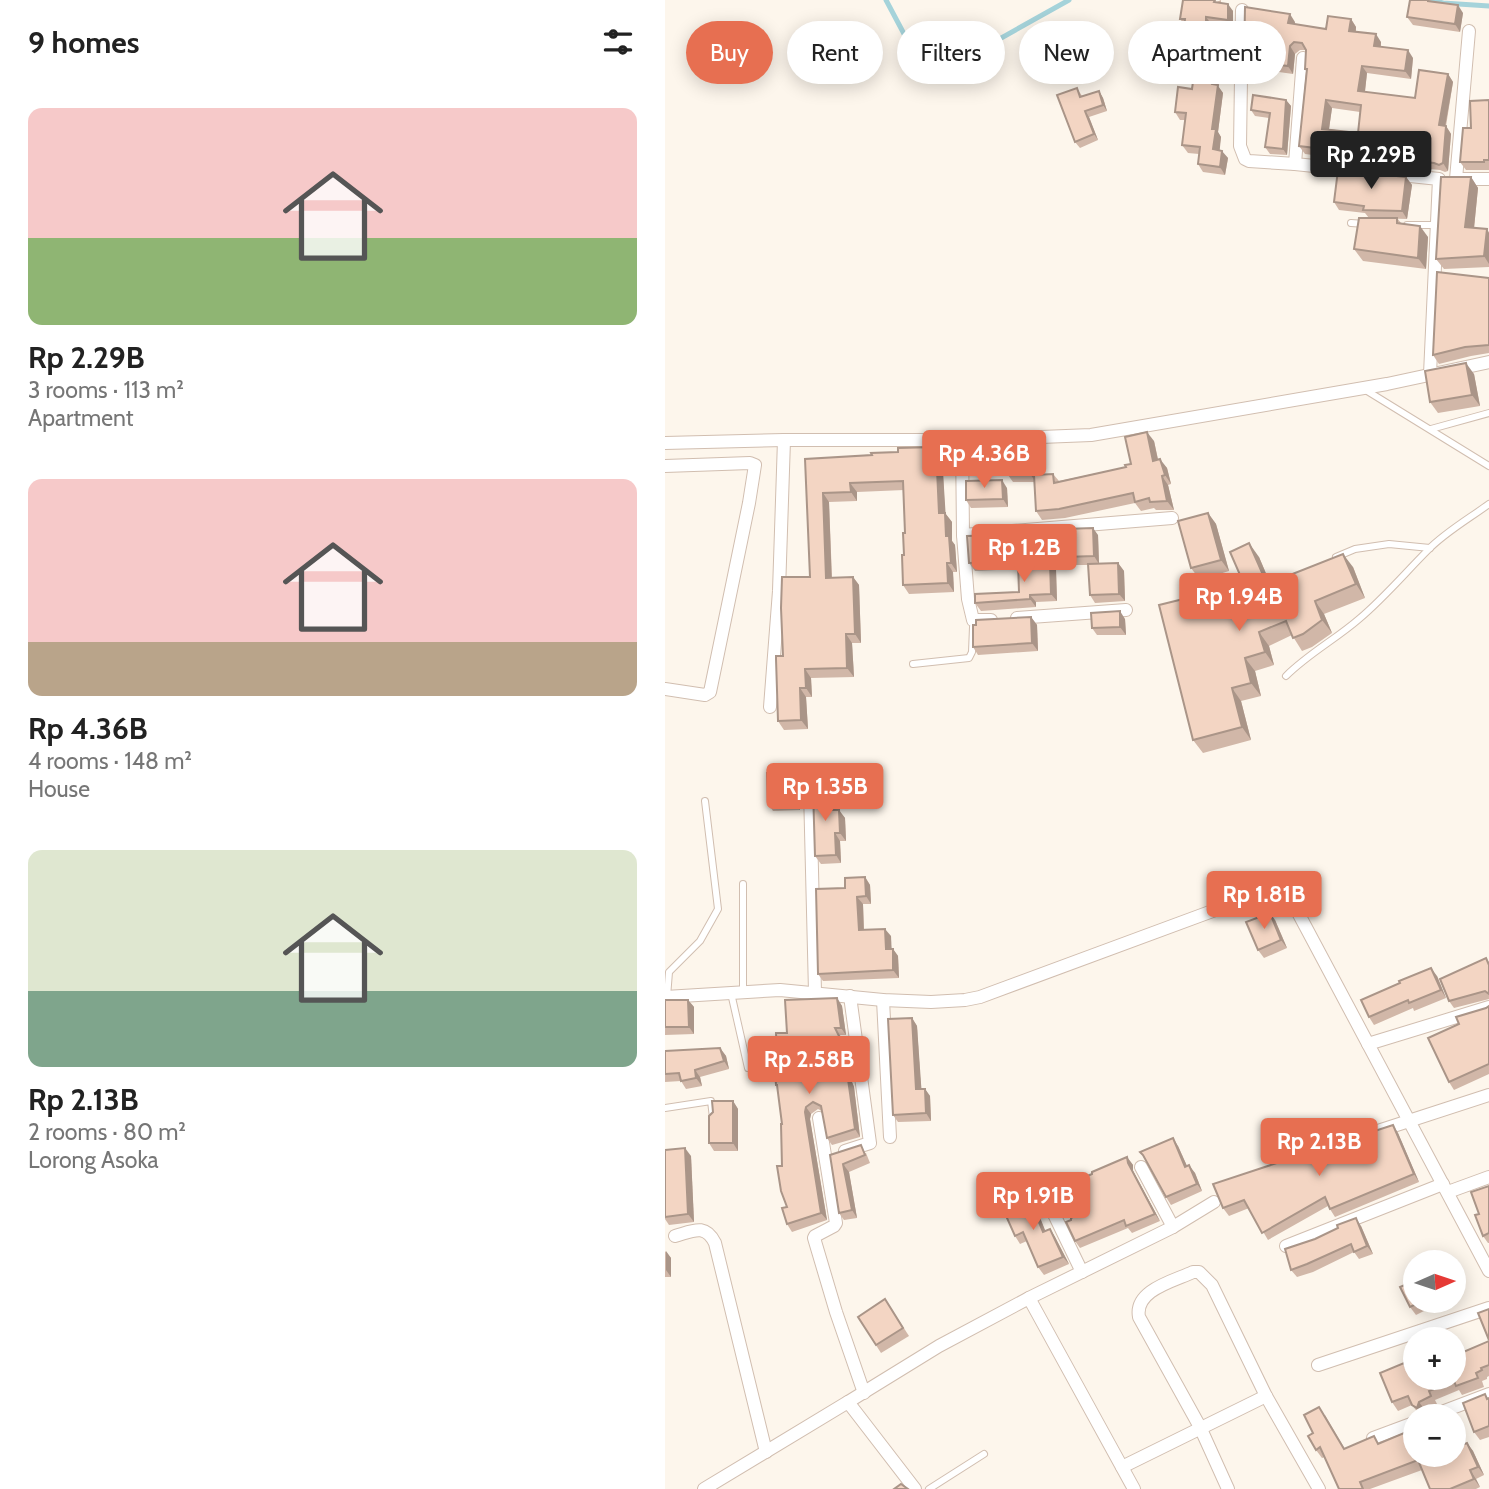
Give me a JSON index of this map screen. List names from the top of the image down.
{
  "north": "right",
  "page": {
    "heading": "9 homes",
    "chip": [
      "Buy",
      "Rent",
      "Filters",
      "New",
      "Apartment"
    ],
    "list": [
      {
        "name": "Rp 2.29B",
        "note": "3 rooms · 113 m² · Apartment"
      },
      {
        "name": "Rp 4.36B",
        "note": "4 rooms · 148 m² · House"
      },
      {
        "name": "Rp 2.13B",
        "note": "2 rooms · 80 m² · Lorong Asoka"
      }
    ],
    "price": [
      "Rp 2.29B",
      "Rp 4.36B",
      "Rp 1.2B",
      "Rp 1.94B",
      "Rp 1.35B",
      "Rp 1.81B",
      "Rp 2.58B",
      "Rp 2.13B",
      "Rp 1.91B"
    ],
    "map_buttons": ["+", "−"]
  }
}
